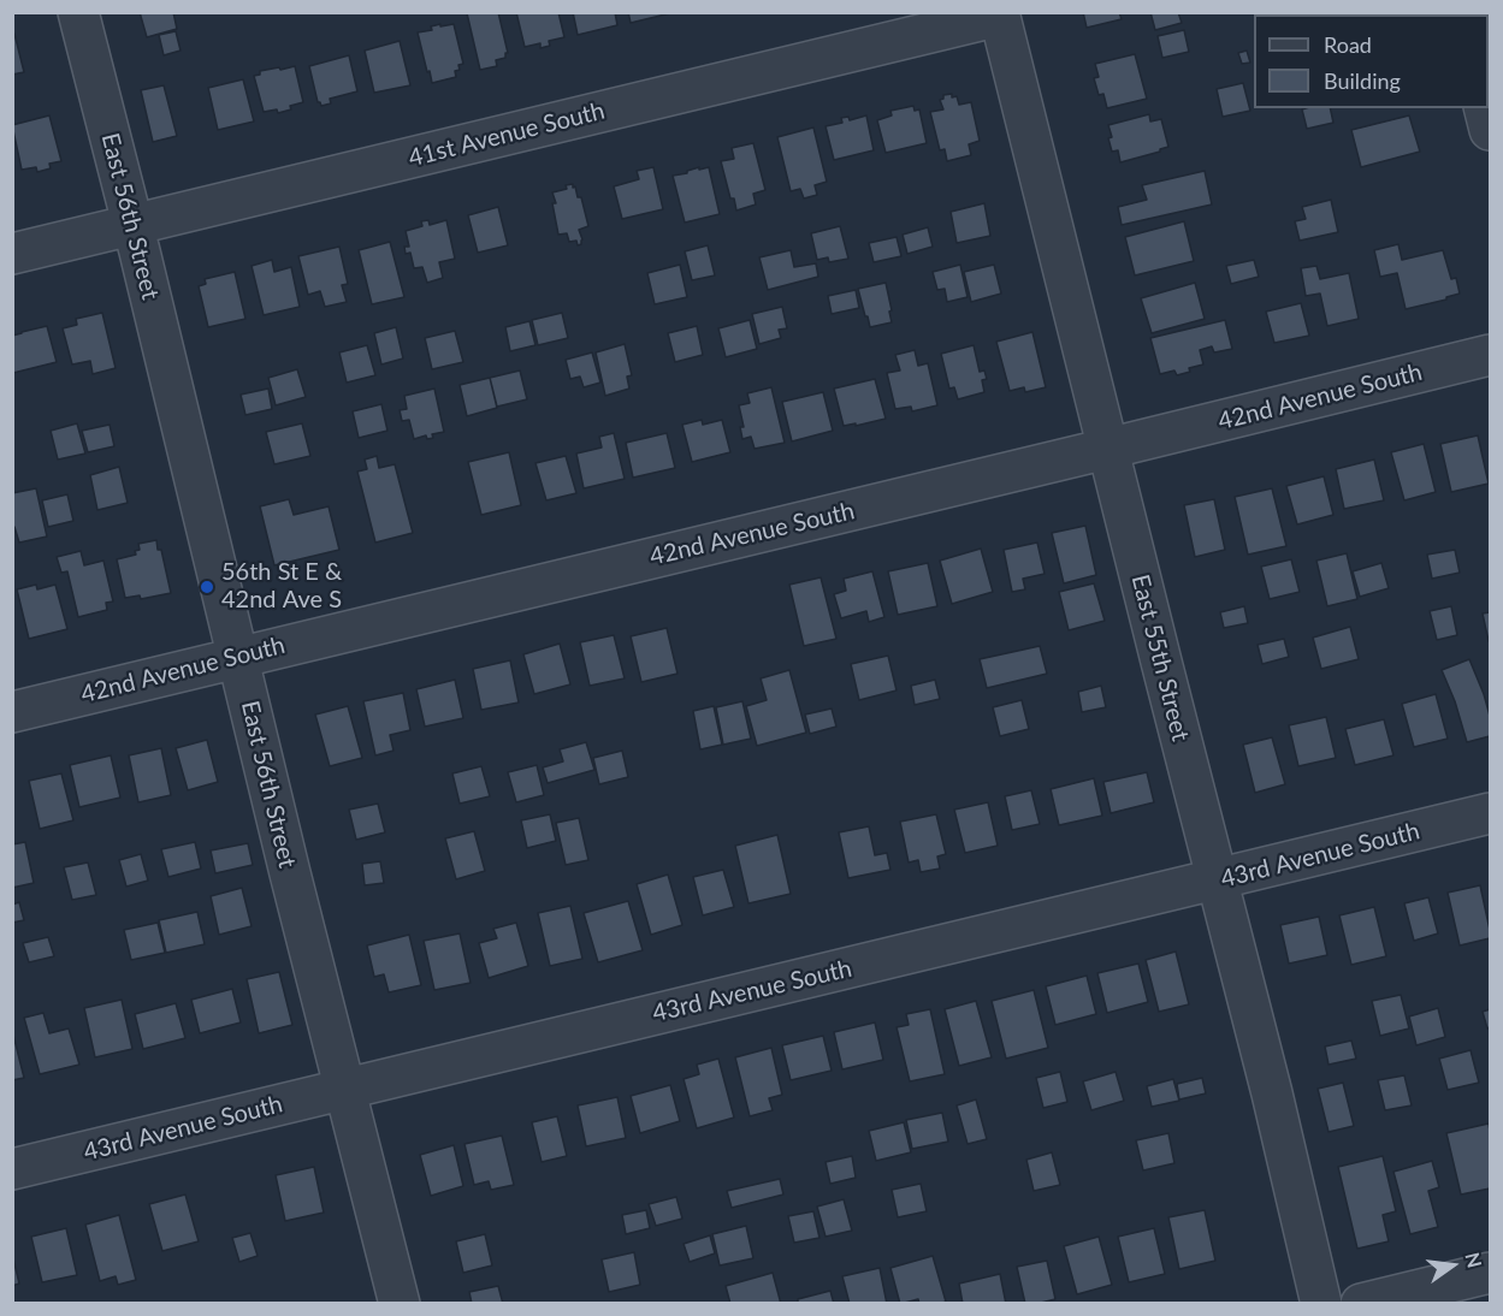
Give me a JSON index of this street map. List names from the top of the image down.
{
  "streets": {
    "street": [
      "41st Avenue South",
      "East 56th Street",
      "42nd Avenue South",
      "East 55th Street",
      "43rd Avenue South"
    ]
  },
  "crossings": [
    ["41st Avenue South", "East 56th Street"],
    ["41st Avenue South", "East 55th Street"],
    ["East 56th Street", "42nd Avenue South"],
    ["East 56th Street", "43rd Avenue South"],
    ["42nd Avenue South", "East 55th Street"],
    ["East 55th Street", "43rd Avenue South"]
  ],
  "places": ["56th St E & 42nd Ave S"],
  "legend": ["Road", "Building"],
  "north": "right"
}
